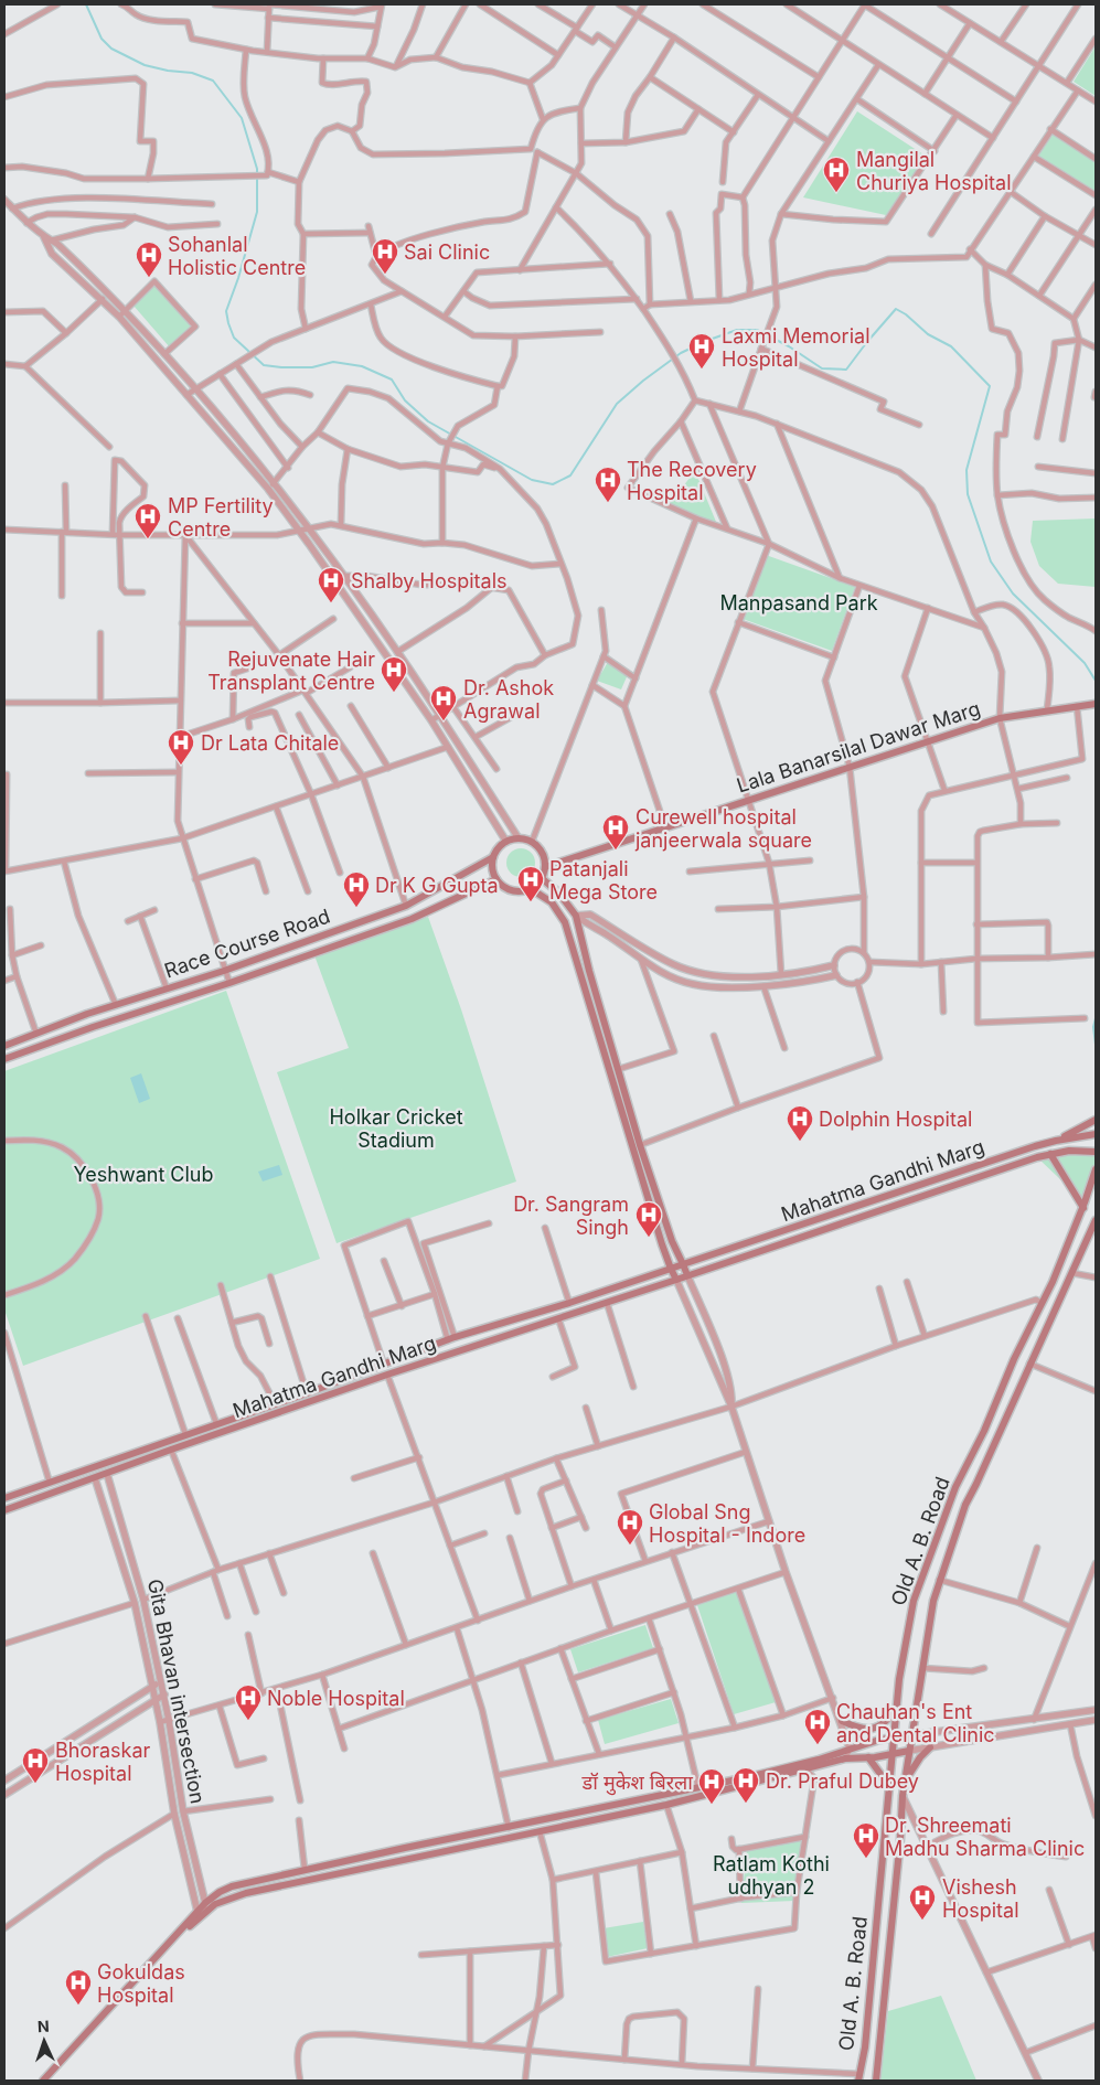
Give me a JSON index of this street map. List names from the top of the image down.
{
  "streets": {
    "main road": [
      "Lala Banarsilal Dawar Marg",
      "Race Course Road",
      "Mahatma Gandhi Marg",
      "Old A. B. Road"
    ],
    "street": ["Gita Bhavan intersection"]
  },
  "crossings": [
    ["Lala Banarsilal Dawar Marg", "Race Course Road"],
    ["Mahatma Gandhi Marg", "Gita Bhavan intersection"]
  ],
  "parks": [
    "Manpasand Park",
    "Holkar Cricket Stadium",
    "Yeshwant Club",
    "Ratlam Kothi udhyan 2"
  ],
  "places": {
    "hospital": [
      "Mangilal Churiya Hospital",
      "Sai Clinic",
      "Sohanlal Holistic Centre",
      "Laxmi Memorial Hospital",
      "The Recovery Hospital",
      "MP Fertility Centre",
      "Shalby Hospitals",
      "Rejuvenate Hair Transplant Centre",
      "Dr. Ashok Agrawal",
      "Dr Lata Chitale",
      "Curewell hospital janjeerwala square",
      "Patanjali Mega Store",
      "Dr K G Gupta",
      "Dolphin Hospital",
      "Dr. Sangram Singh",
      "Global Sng Hospital - Indore",
      "Noble Hospital",
      "Chauhan's Ent and Dental Clinic",
      "Bhoraskar Hospital",
      "Dr. Praful Dubey",
      "डॉ मुकेश बिरला",
      "Dr. Shreemati Madhu Sharma Clinic",
      "Vishesh Hospital",
      "Gokuldas Hospital"
    ]
  },
  "north": "top"
}
